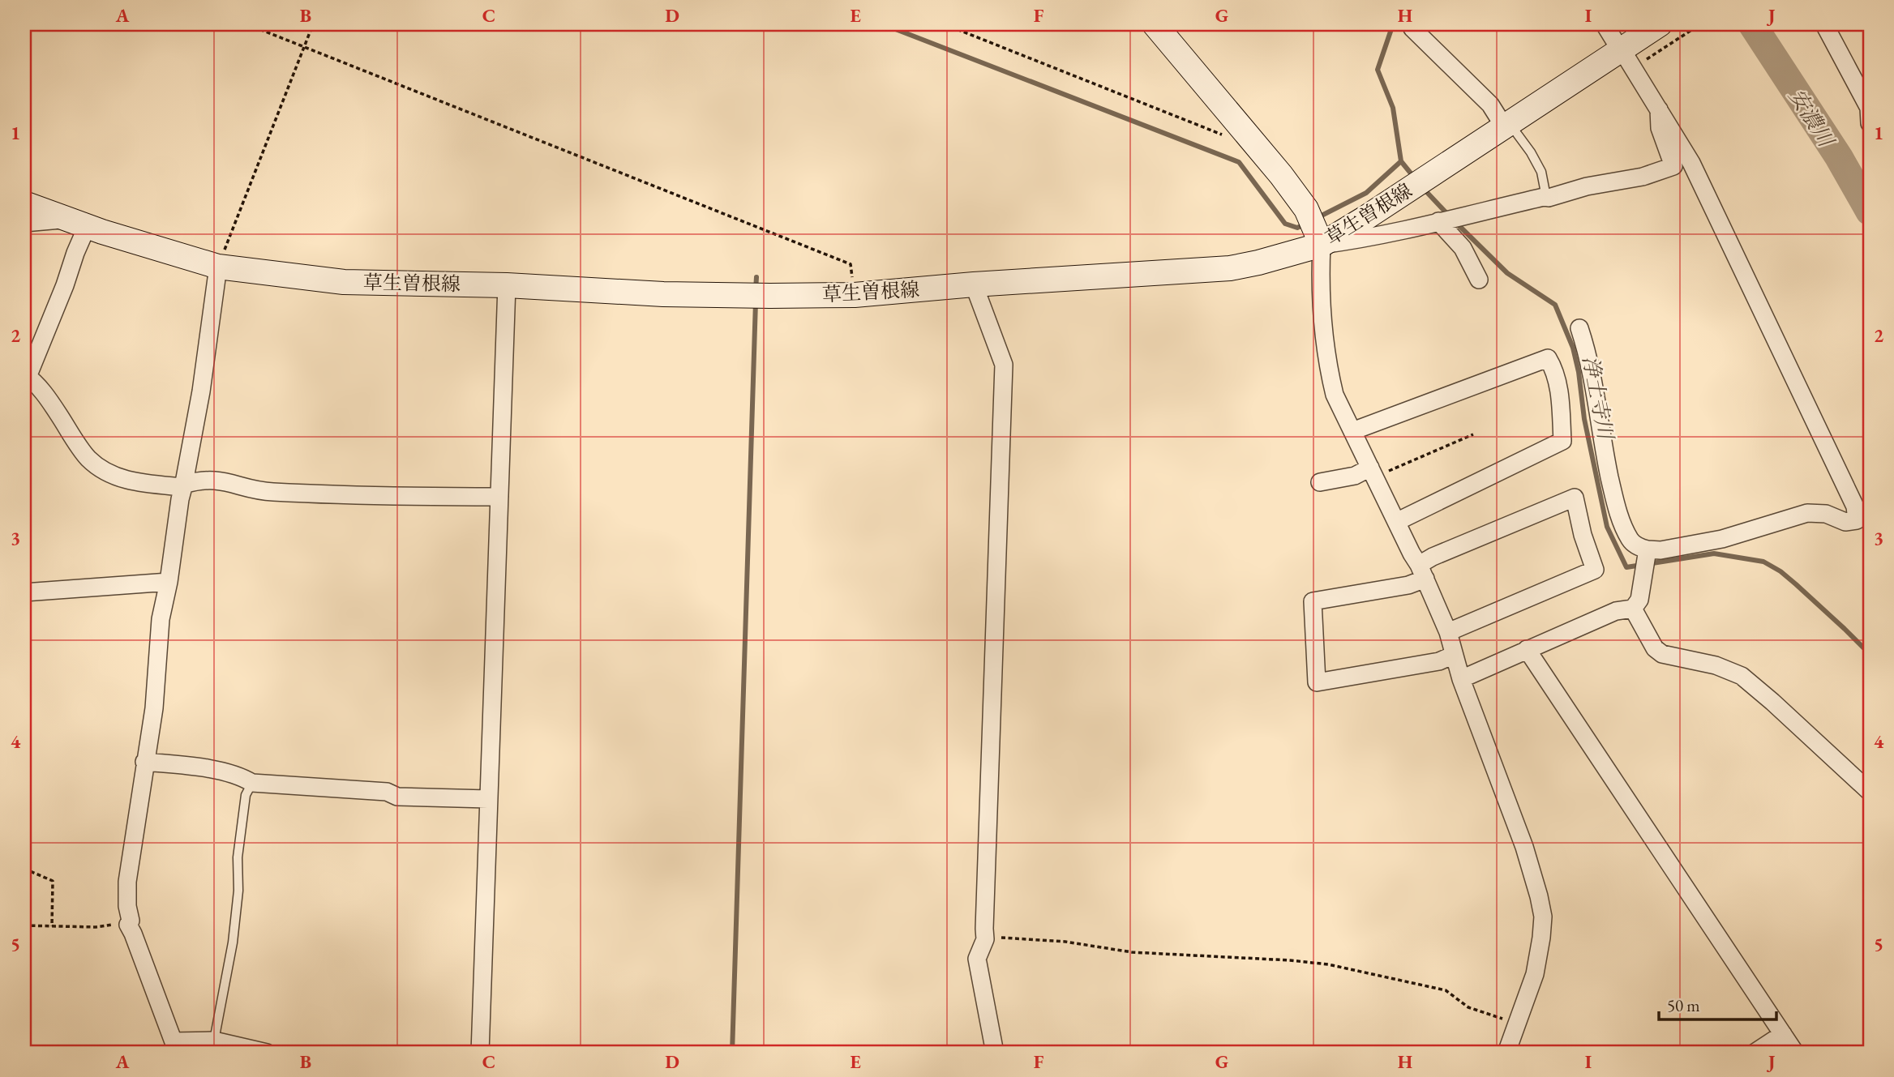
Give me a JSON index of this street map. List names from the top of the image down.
{
  "streets": {
    "main road": ["草生曽根線"]
  },
  "water": ["安濃川", "浄土寺川"],
  "scale_bar": "50 m",
  "grid": {
    "columns": [
      "A",
      "B",
      "C",
      "D",
      "E",
      "F",
      "G",
      "H",
      "I",
      "J"
    ],
    "rows": [
      "1",
      "2",
      "3",
      "4",
      "5"
    ]
  }
}
